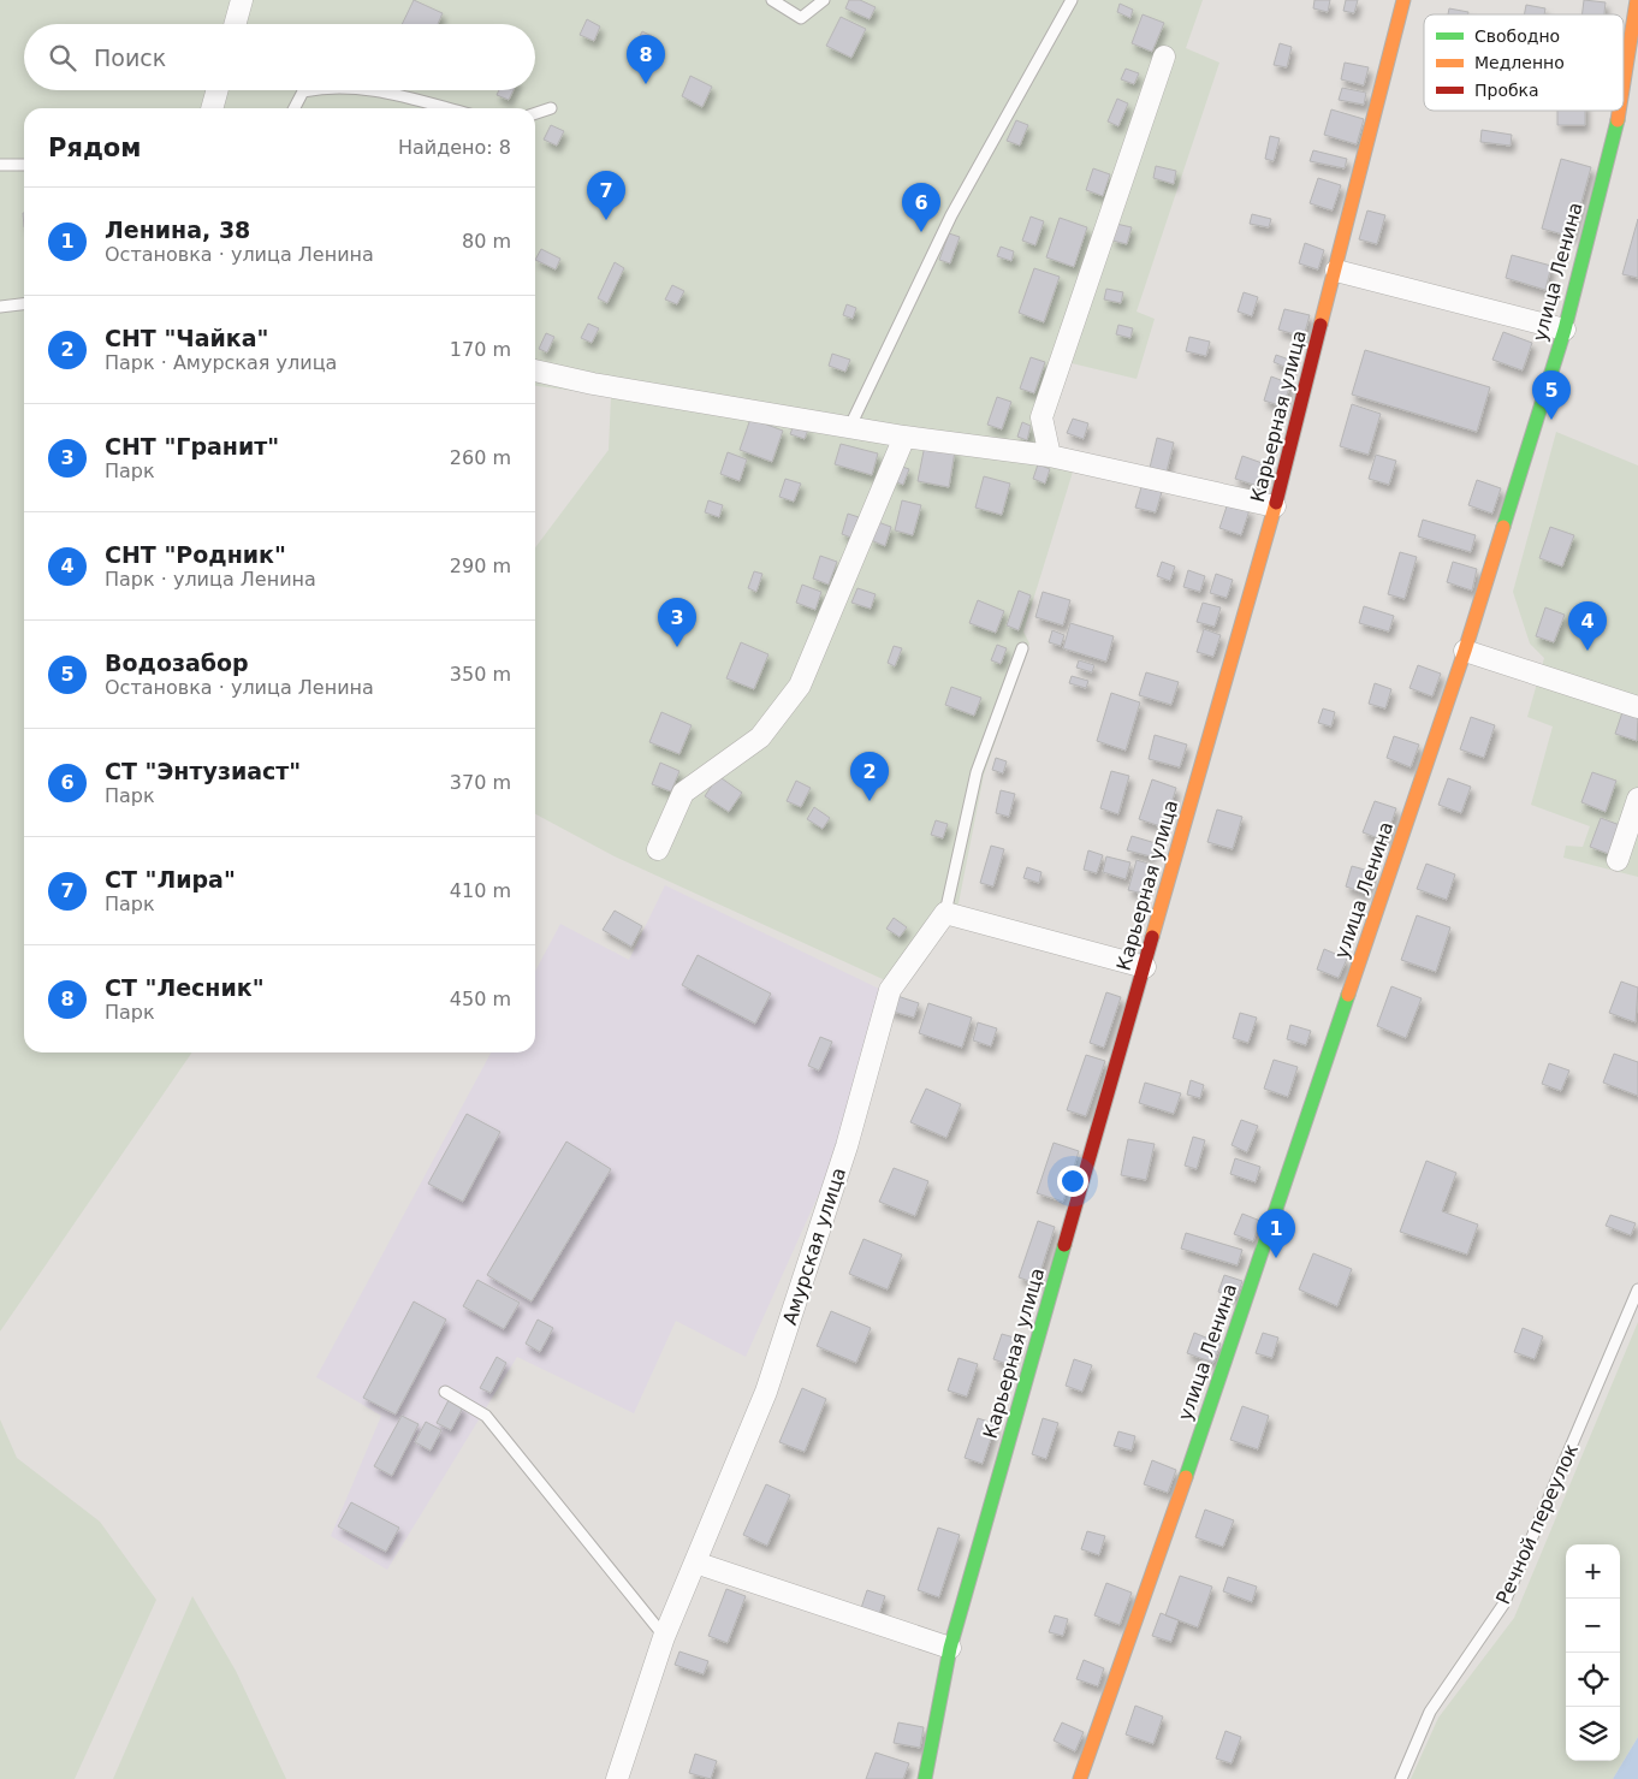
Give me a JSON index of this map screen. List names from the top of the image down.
{
  "streets": {
    "street": ["улица Ленина", "Карьерная улица", "Амурская улица"],
    "lane": ["Речной переулок"]
  },
  "legend": ["Свободно", "Медленно", "Пробка"],
  "page": {
    "search": "Поиск",
    "pins": [
      "8",
      "7",
      "6",
      "5",
      "3",
      "4",
      "2",
      "1"
    ],
    "heading": ["Рядом", "Найдено: 8"],
    "list": [
      {
        "mark": "1",
        "name": "Ленина, 38",
        "note": "Остановка · улица Ленина",
        "value": "80 m"
      },
      {
        "mark": "2",
        "name": "СНТ \"Чайка\"",
        "note": "Парк · Амурская улица",
        "value": "170 m"
      },
      {
        "mark": "3",
        "name": "СНТ \"Гранит\"",
        "note": "Парк",
        "value": "260 m"
      },
      {
        "mark": "4",
        "name": "СНТ \"Родник\"",
        "note": "Парк · улица Ленина",
        "value": "290 m"
      },
      {
        "mark": "5",
        "name": "Водозабор",
        "note": "Остановка · улица Ленина",
        "value": "350 m"
      },
      {
        "mark": "6",
        "name": "СТ \"Энтузиаст\"",
        "note": "Парк",
        "value": "370 m"
      },
      {
        "mark": "7",
        "name": "СТ \"Лира\"",
        "note": "Парк",
        "value": "410 m"
      },
      {
        "mark": "8",
        "name": "СТ \"Лесник\"",
        "note": "Парк",
        "value": "450 m"
      }
    ],
    "map_buttons": ["+", "−"]
  }
}
